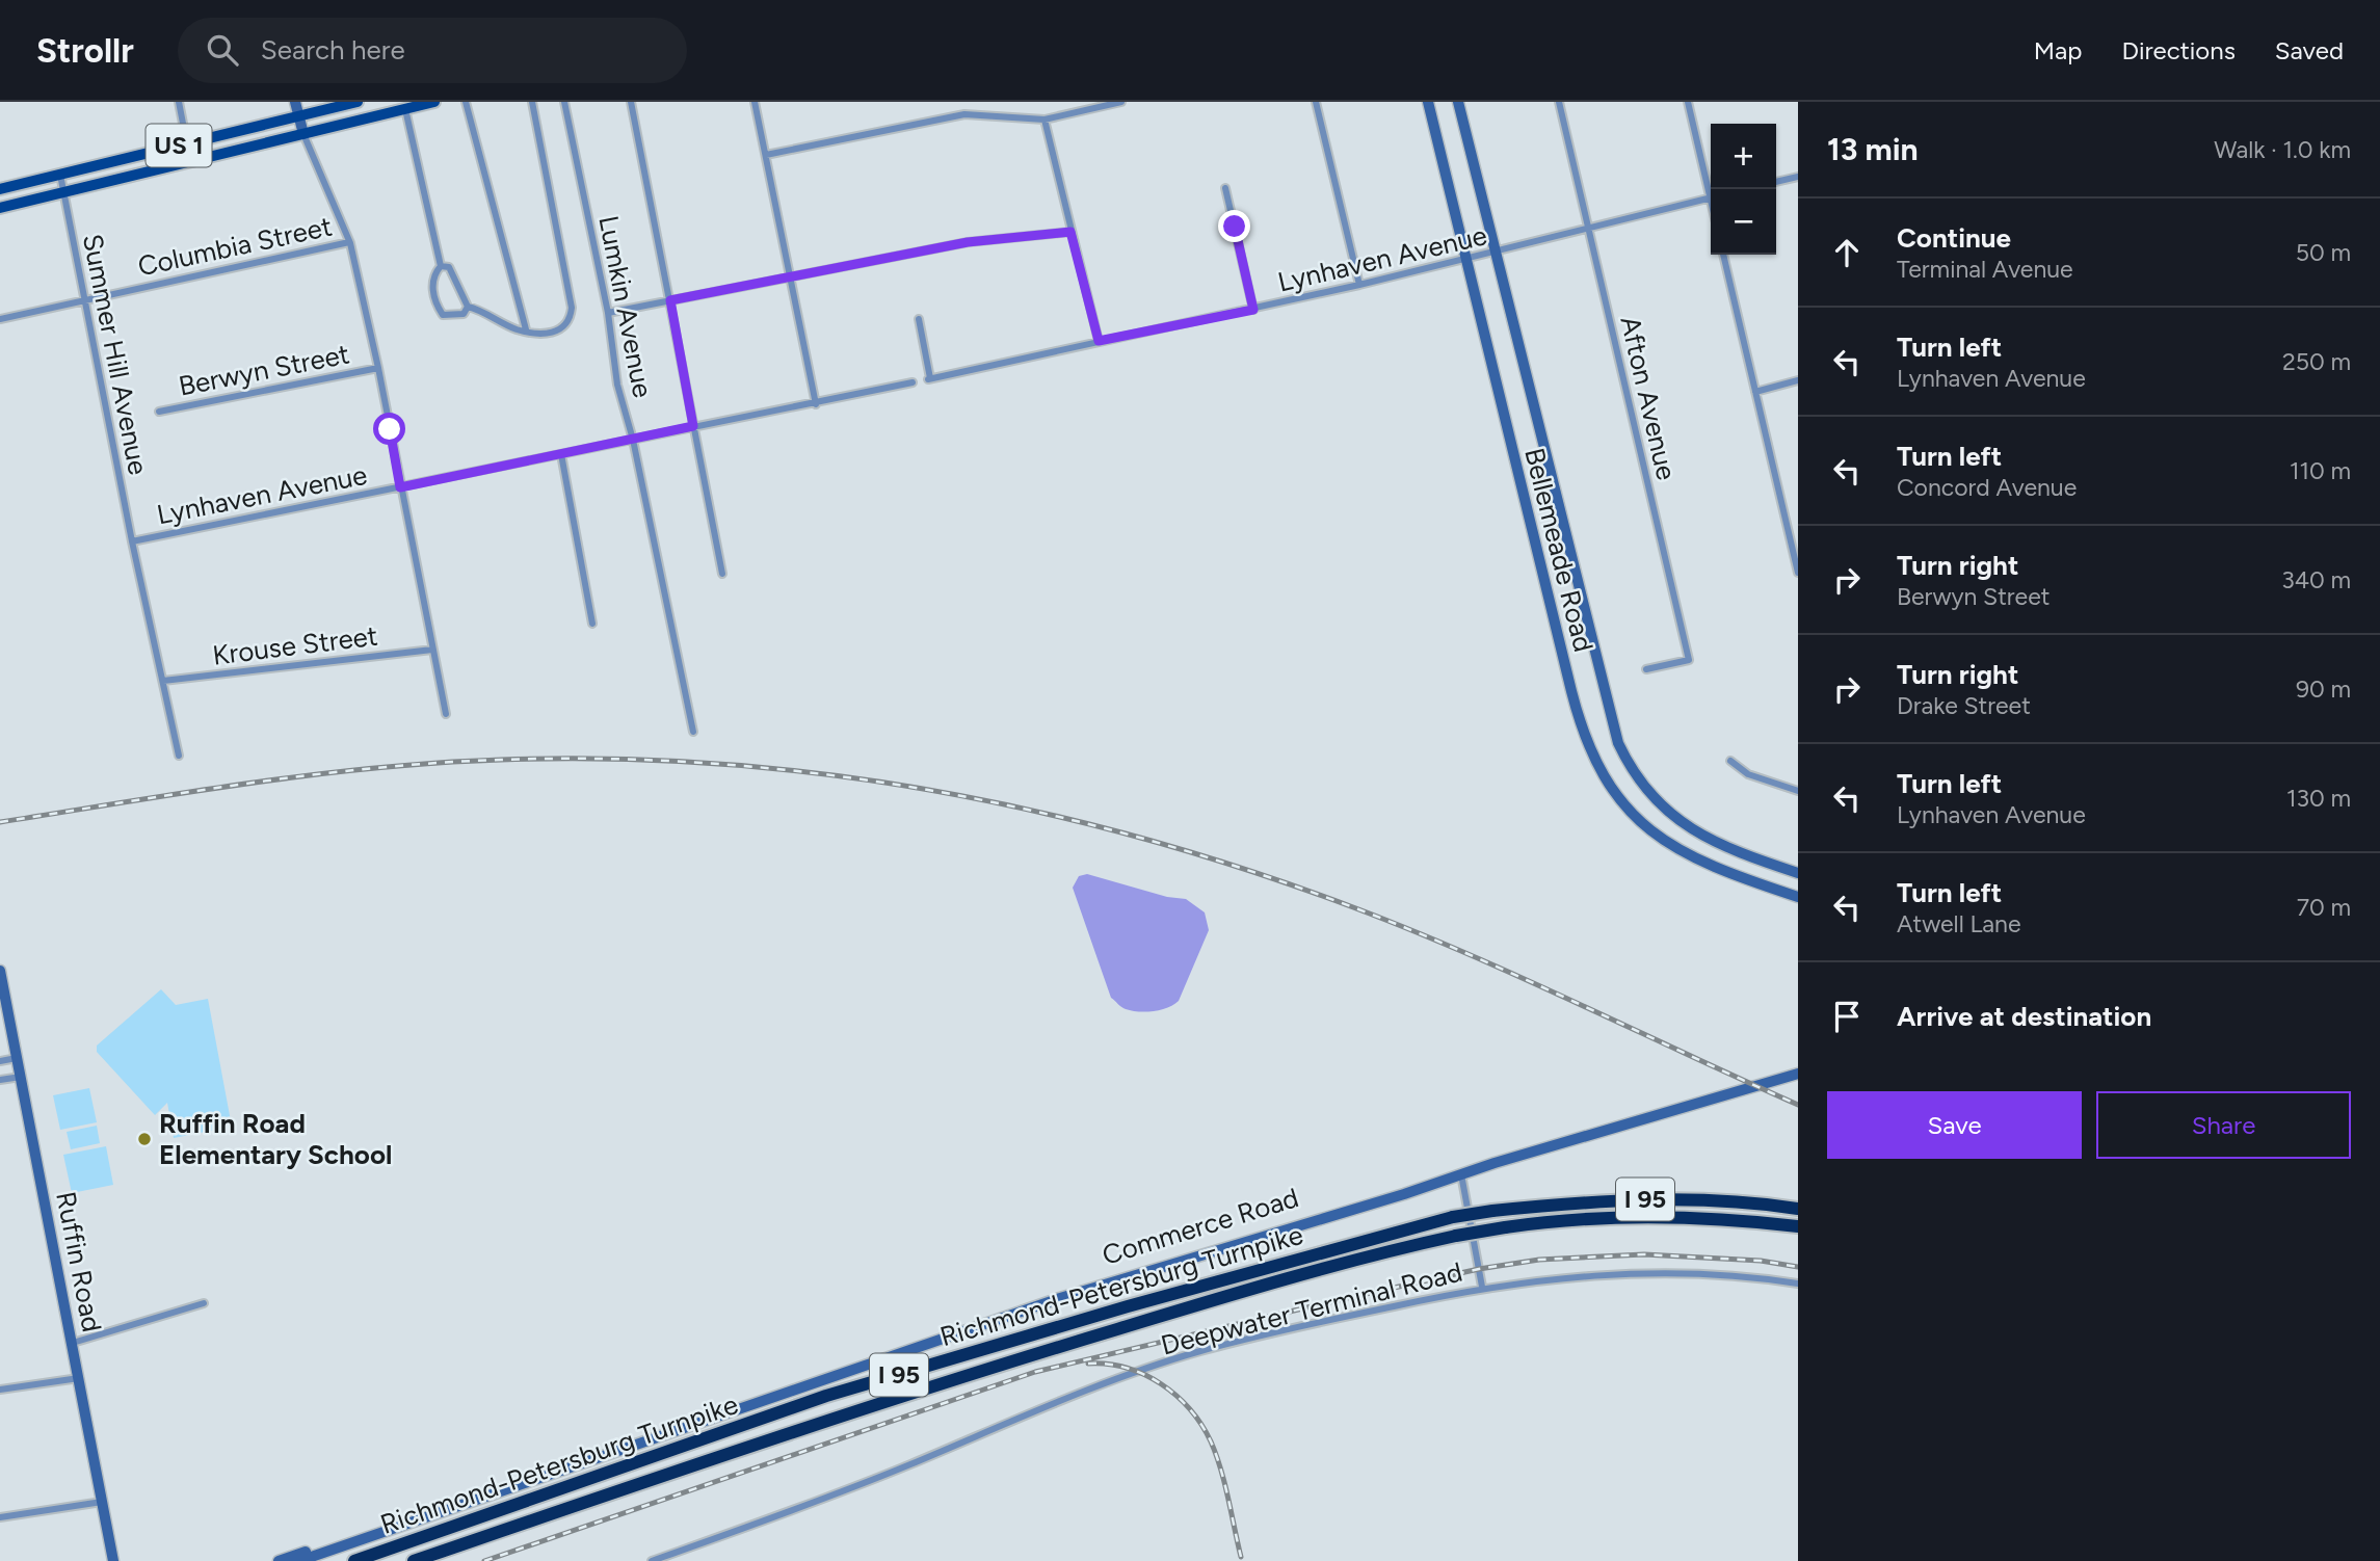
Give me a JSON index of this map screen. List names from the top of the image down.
{
  "streets": {
    "highway": ["I 95", "Richmond-Petersburg Turnpike"],
    "main road": [
      "US 1",
      "Bellemeade Road",
      "Commerce Road",
      "Ruffin Road"
    ],
    "street": [
      "Columbia Street",
      "Lynhaven Avenue",
      "Lumkin Avenue",
      "Summer Hill Avenue",
      "Berwyn Street",
      "Afton Avenue",
      "Krouse Street",
      "Deepwater Terminal Road"
    ]
  },
  "crossings": [
    ["US 1", "Summer Hill Avenue"],
    ["Columbia Street", "Summer Hill Avenue"],
    ["Lynhaven Avenue", "Lumkin Avenue"],
    ["Lynhaven Avenue", "Summer Hill Avenue"],
    ["Lynhaven Avenue", "Afton Avenue"],
    ["Lynhaven Avenue", "Bellemeade Road"],
    ["Summer Hill Avenue", "Krouse Street"]
  ],
  "places": ["Ruffin Road Elementary School"],
  "page": {
    "header": "Strollr",
    "search": "Search here",
    "nav": ["Map", "Directions", "Saved"],
    "heading": ["13 min", "Walk · 1.0 km"],
    "map_buttons": ["+", "−"],
    "list": [
      ["Continue", "Terminal Avenue", "50 m"],
      ["Turn left", "Lynhaven Avenue", "250 m"],
      ["Turn left", "Concord Avenue", "110 m"],
      ["Turn right", "Berwyn Street", "340 m"],
      ["Turn right", "Drake Street", "90 m"],
      ["Turn left", "Lynhaven Avenue", "130 m"],
      ["Turn left", "Atwell Lane", "70 m"],
      "Arrive at destination"
    ],
    "buttons": ["Save", "Share"]
  }
}
